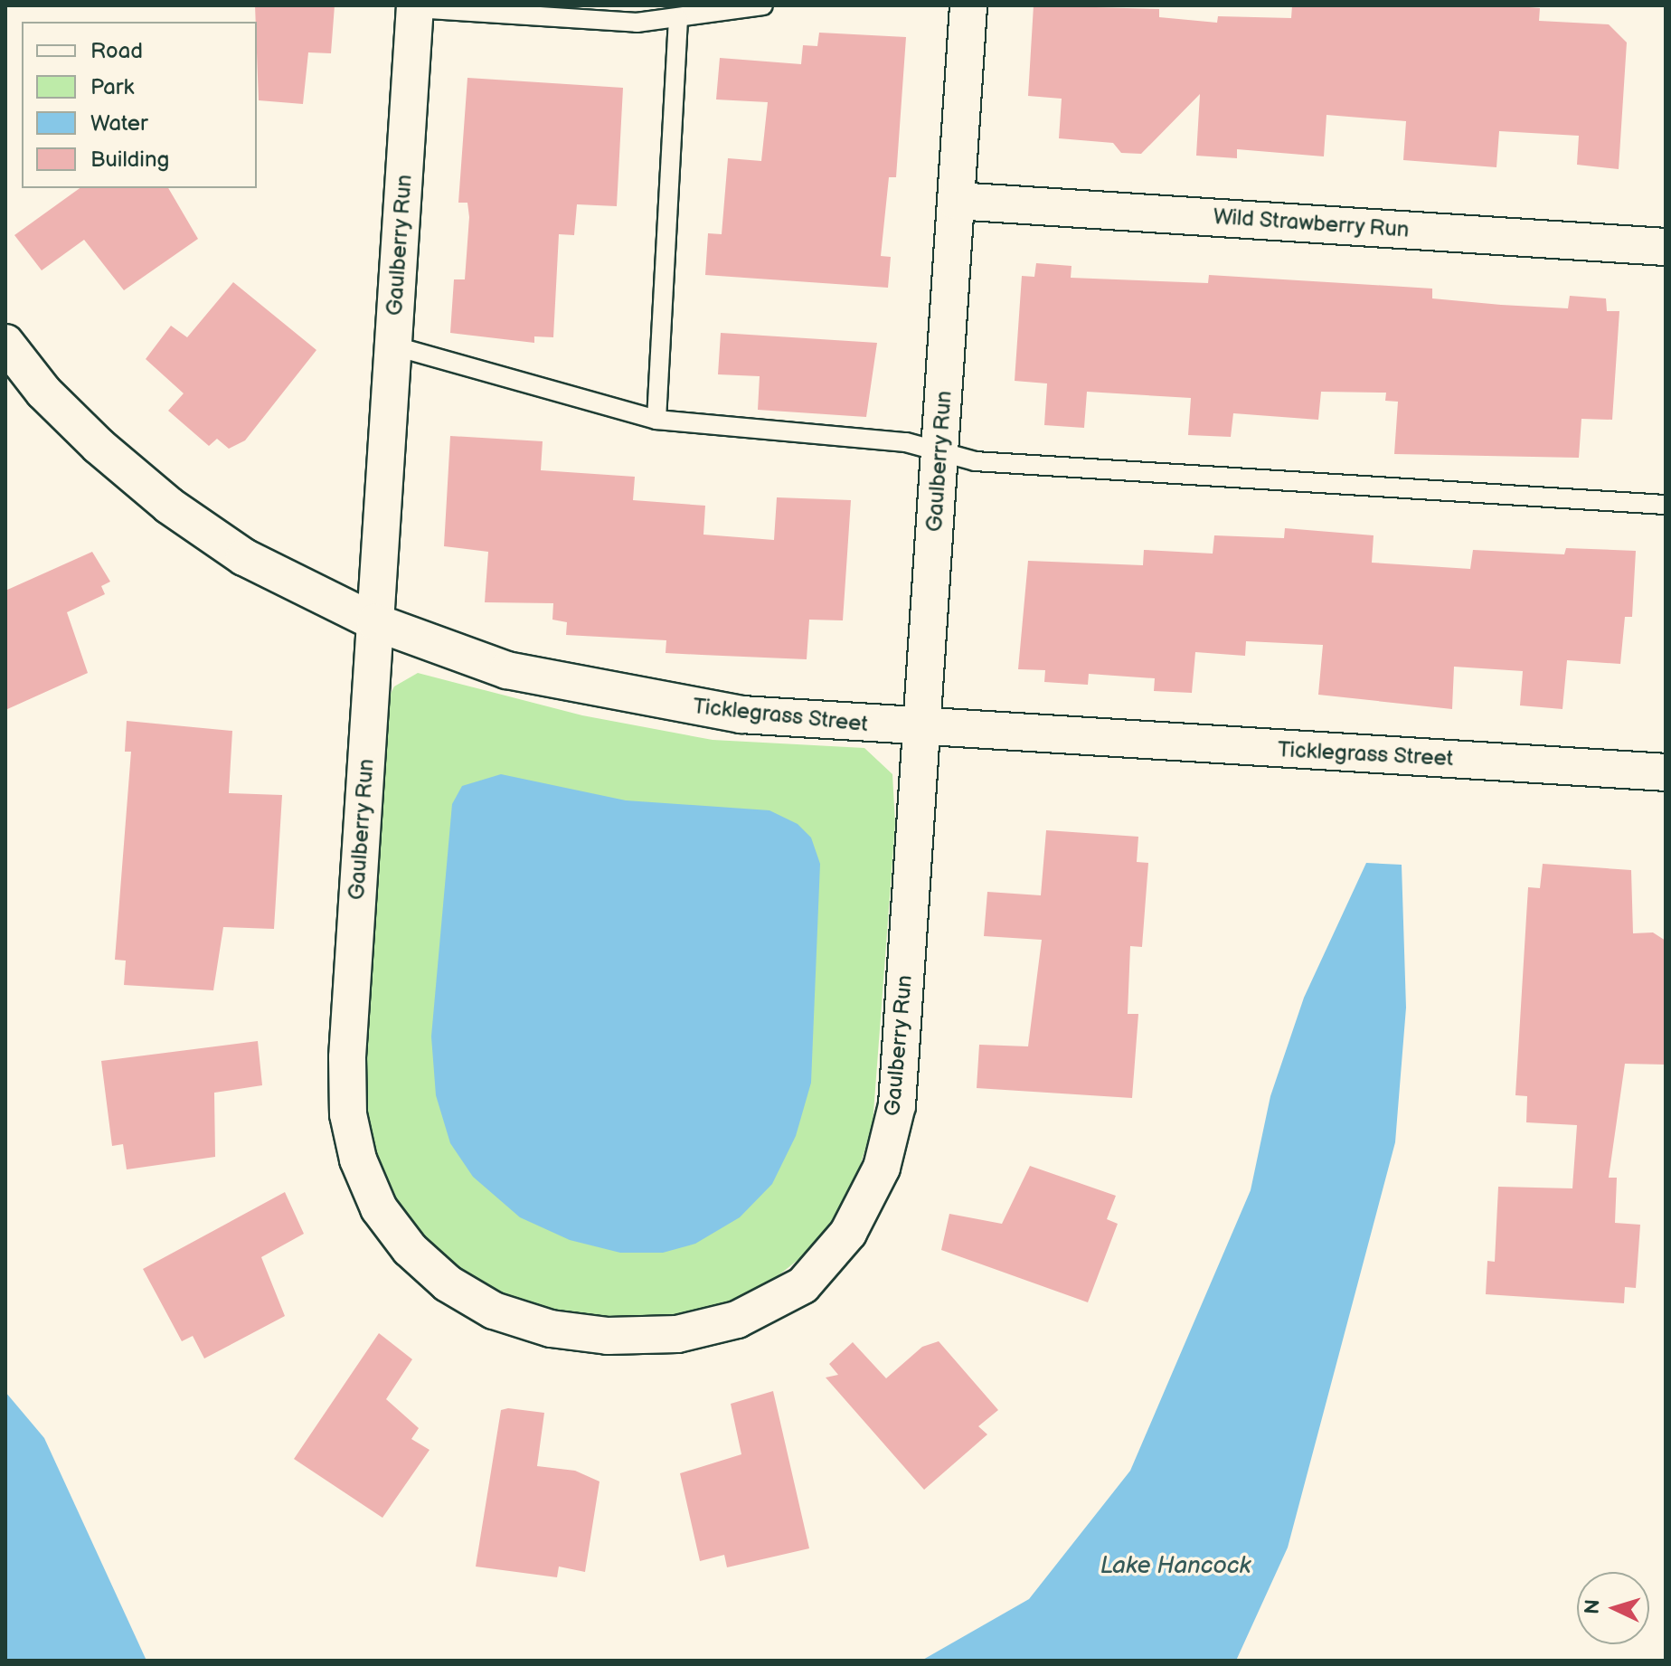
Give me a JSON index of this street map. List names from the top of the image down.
{
  "streets": {
    "street": ["Wild Strawberry Run", "Gaulberry Run", "Ticklegrass Street"]
  },
  "crossings": [
    ["Wild Strawberry Run", "Gaulberry Run"],
    ["Gaulberry Run", "Ticklegrass Street"]
  ],
  "water": ["Lake Hancock"],
  "legend": [
    "Road",
    "Park",
    "Water",
    "Building"
  ],
  "north": "left"
}
